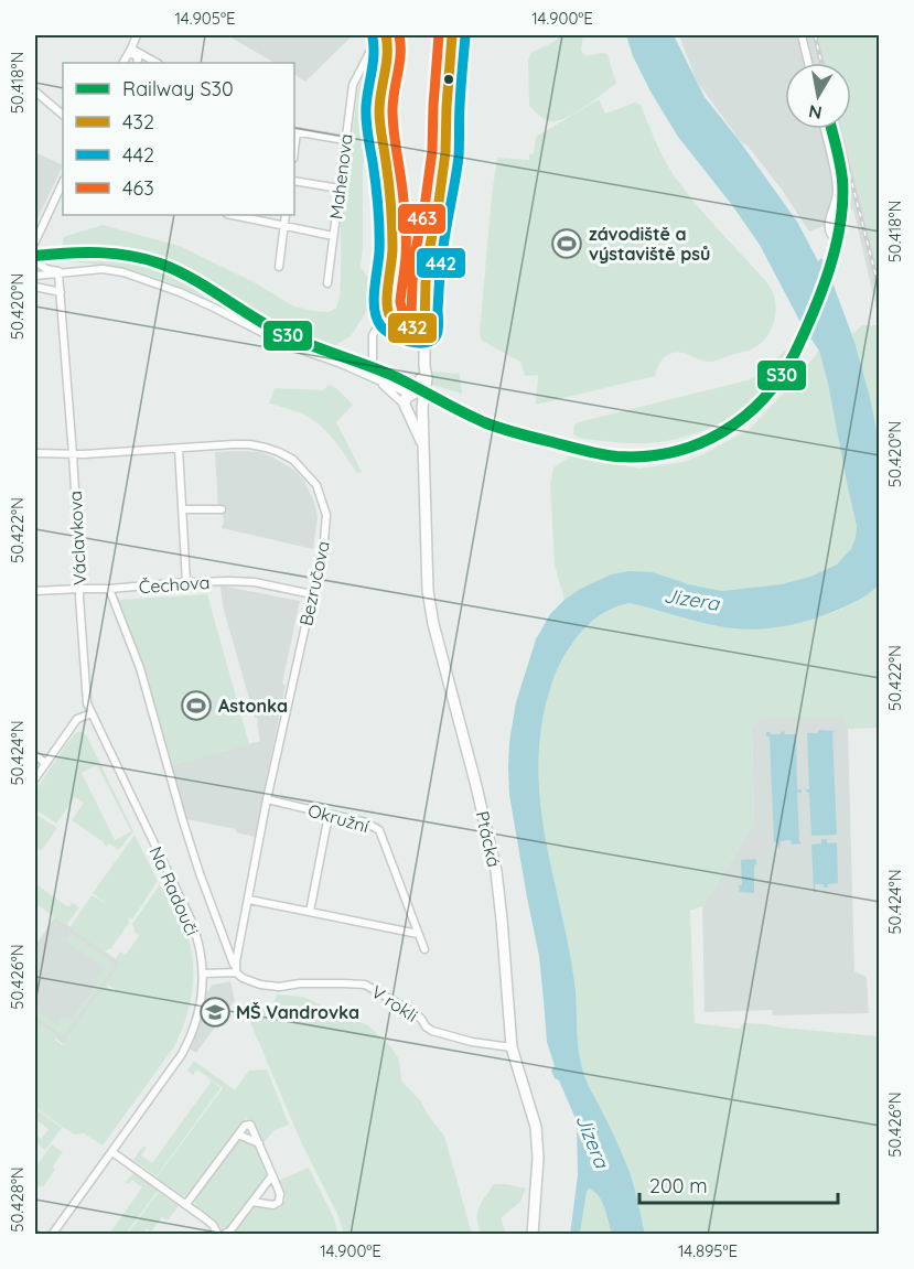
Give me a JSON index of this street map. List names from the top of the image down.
{
  "streets": {
    "street": [
      "Mahenova",
      "Václavkova",
      "Bezručova",
      "Čechova",
      "Okružní",
      "Ptácká",
      "Na Radouči",
      "V rokli"
    ]
  },
  "crossings": [
    ["Václavkova", "Bezručova"],
    ["Václavkova", "Čechova"],
    ["Václavkova", "Na Radouči"],
    ["Bezručova", "Čechova"],
    ["Bezručova", "Okružní"],
    ["Bezručova", "V rokli"],
    ["Ptácká", "V rokli"]
  ],
  "water": ["Jizera"],
  "places": {
    "sports": ["závodiště a výstaviště psů", "Astonka"],
    "school or university": ["MŠ Vandrovka"]
  },
  "lines": [
    "transit line 432",
    "transit line 463",
    "transit line 442",
    "rail line S30"
  ],
  "legend": [
    "Railway S30",
    "432",
    "442",
    "463"
  ],
  "scale_bar": "200 m",
  "north": "bottom",
  "coordinates": [
    "14.905°E",
    "14.900°E",
    "50.418°N",
    "50.420°N",
    "50.422°N",
    "50.424°N",
    "50.426°N",
    "50.428°N",
    "14.895°E"
  ]
}
